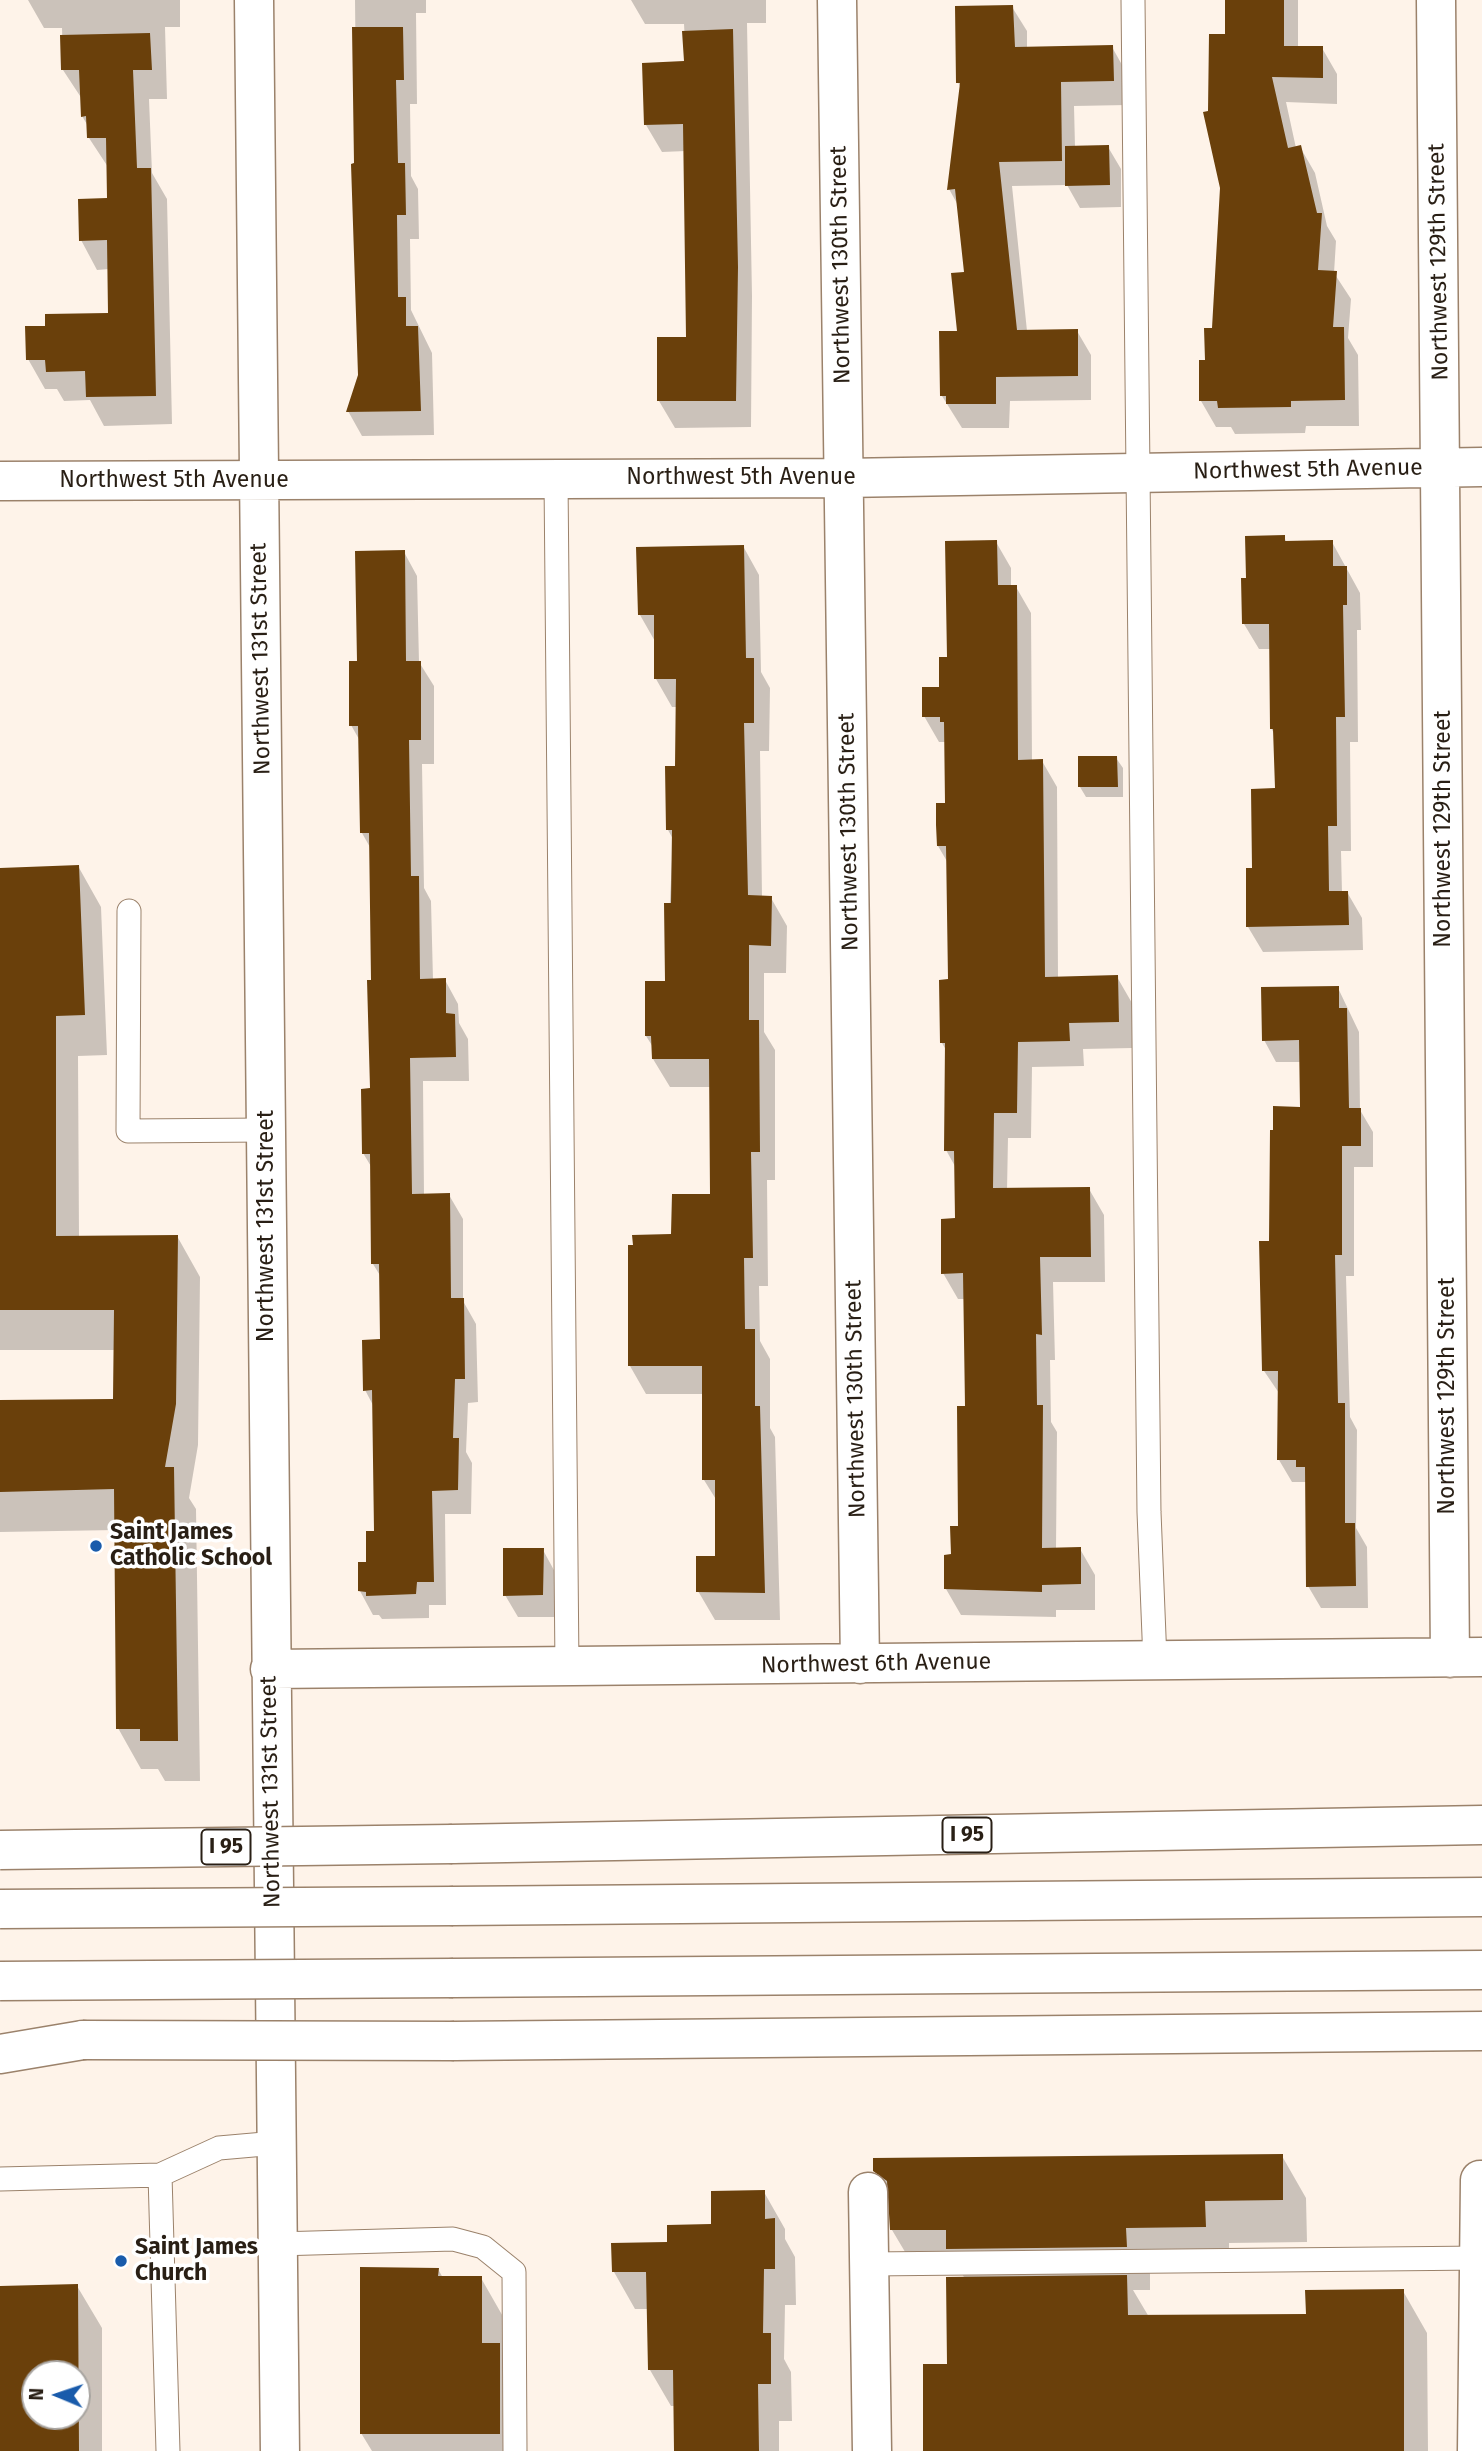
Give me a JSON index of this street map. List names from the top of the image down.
{
  "streets": {
    "main road": [
      "Northwest 129th Street",
      "Northwest 130th Street",
      "Northwest 5th Avenue",
      "Northwest 131st Street",
      "Northwest 6th Avenue",
      "I 95"
    ]
  },
  "crossings": [
    ["Northwest 129th Street", "Northwest 5th Avenue"],
    ["Northwest 129th Street", "Northwest 6th Avenue"],
    ["Northwest 130th Street", "Northwest 5th Avenue"],
    ["Northwest 130th Street", "Northwest 6th Avenue"],
    ["Northwest 5th Avenue", "Northwest 131st Street"],
    ["Northwest 131st Street", "Northwest 6th Avenue"]
  ],
  "places": ["Saint James Catholic School", "Saint James Church"],
  "north": "left"
}
